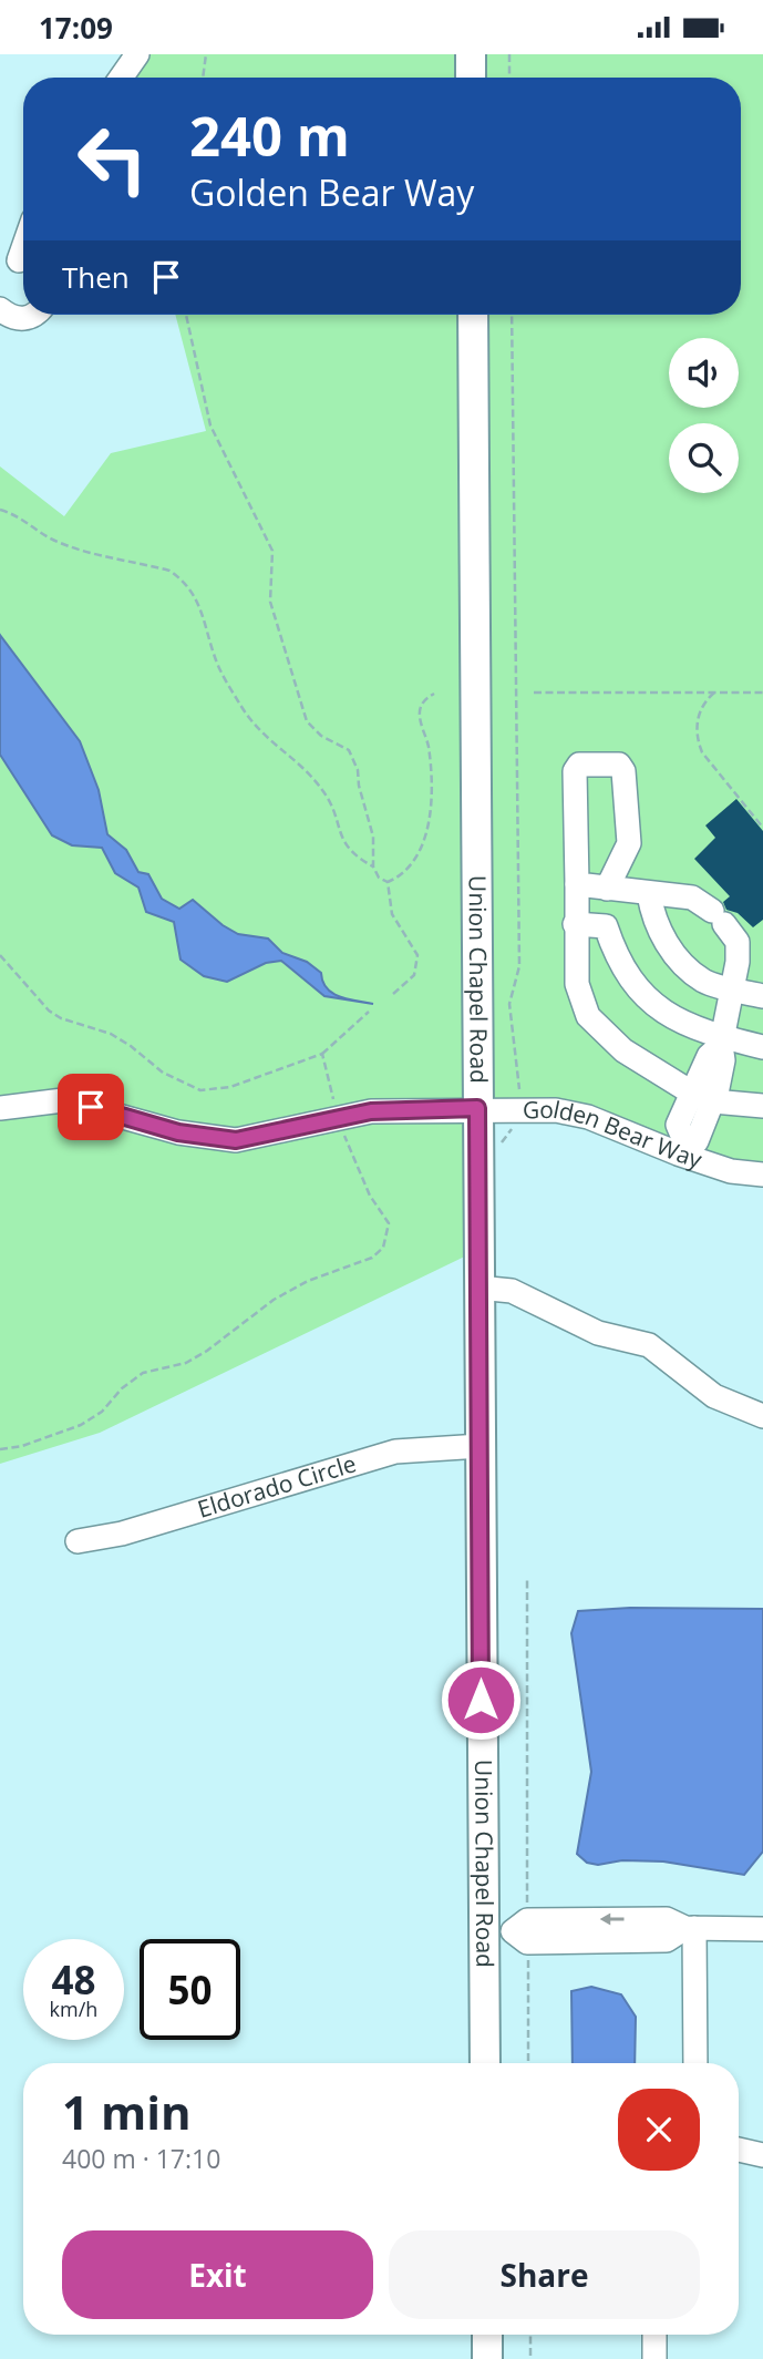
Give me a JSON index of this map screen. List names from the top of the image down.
{
  "streets": {
    "main road": ["Union Chapel Road"],
    "street": ["Golden Bear Way", "Eldorado Circle"]
  },
  "crossings": [
    ["Union Chapel Road", "Golden Bear Way"],
    ["Union Chapel Road", "Eldorado Circle"]
  ],
  "page": {
    "status": "17:09",
    "turn": ["240 m", "Golden Bear Way"],
    "then": "Then",
    "speed": "48 km/h",
    "limit": "50",
    "heading": ["1 min", "400 m · 17:10"],
    "buttons": ["Exit", "Share"]
  }
}
